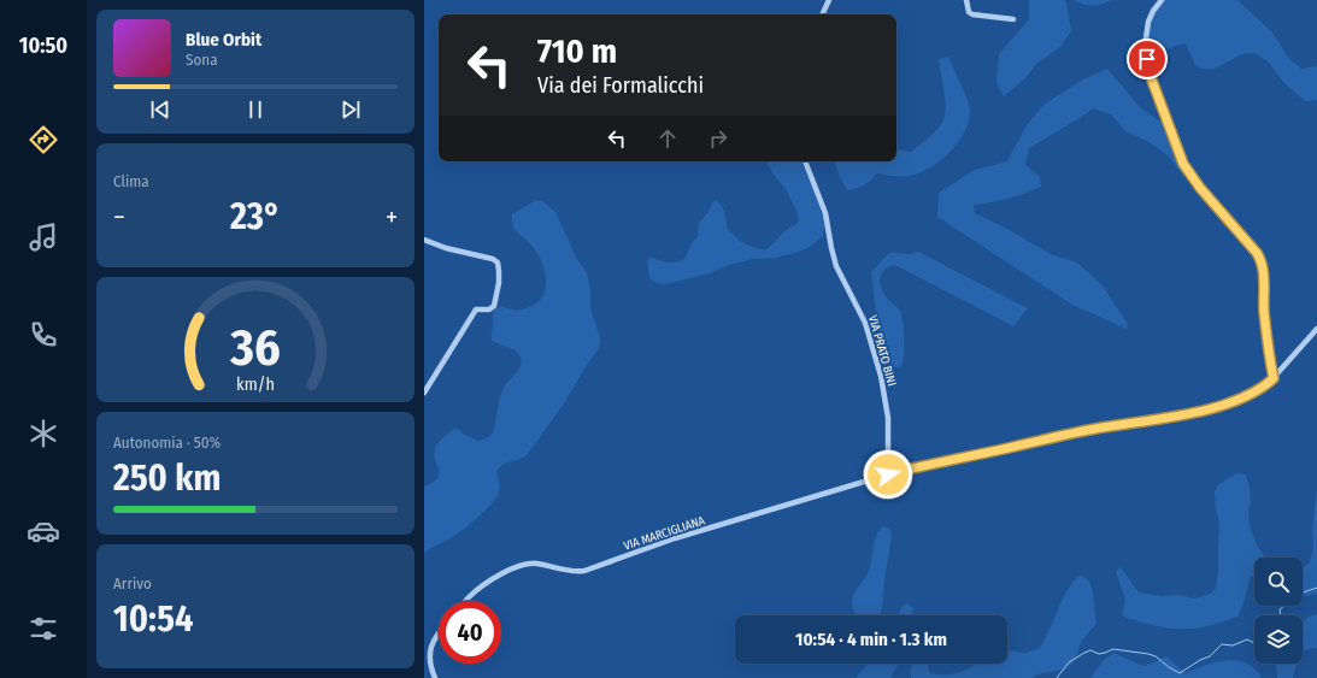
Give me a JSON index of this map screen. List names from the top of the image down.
{
  "streets": {
    "street": ["VIA PRATO BINI", "VIA MARCIGLIANA"]
  },
  "crossings": [
    ["VIA PRATO BINI", "VIA MARCIGLIANA"]
  ],
  "page": {
    "tabs": "10:50",
    "turn": ["710 m", "Via dei Formalicchi"],
    "song": ["Blue Orbit", "Sona"],
    "tile": [
      "Clima",
      ["Autonomia · 50%", "250 km"],
      ["Arrivo", "10:54"]
    ],
    "heat": ["−", "23°", "+"],
    "limit": "40",
    "trip": "10:54 · 4 min · 1.3 km",
    "gauge": ["36", "km/h"]
  }
}
